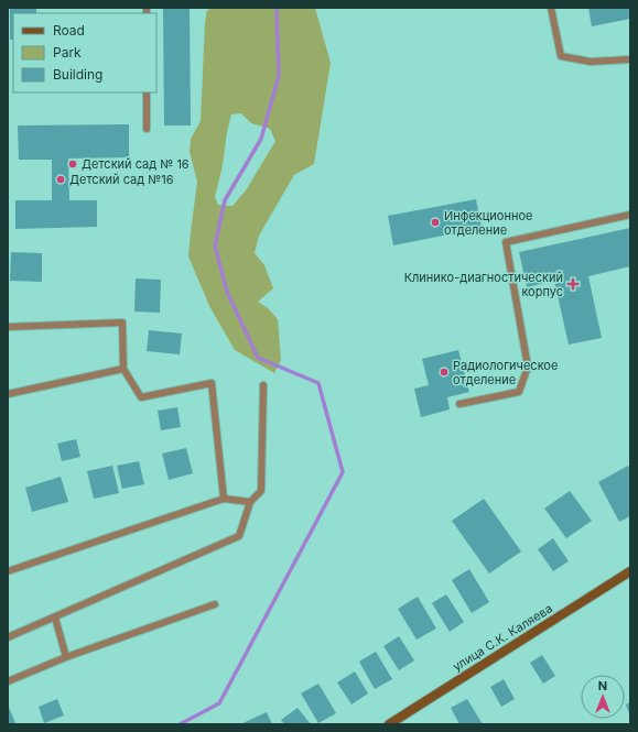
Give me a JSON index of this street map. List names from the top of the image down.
{
  "streets": {
    "street": ["улица С.К. Каляева"]
  },
  "places": {
    "other": [
      "Детский сад № 16",
      "Детский сад №16",
      "Инфекционное отделение",
      "Радиологическое отделение"
    ],
    "health": ["Клинико-диагностический корпус"]
  },
  "legend": ["Road", "Park", "Building"],
  "north": "top"
}
